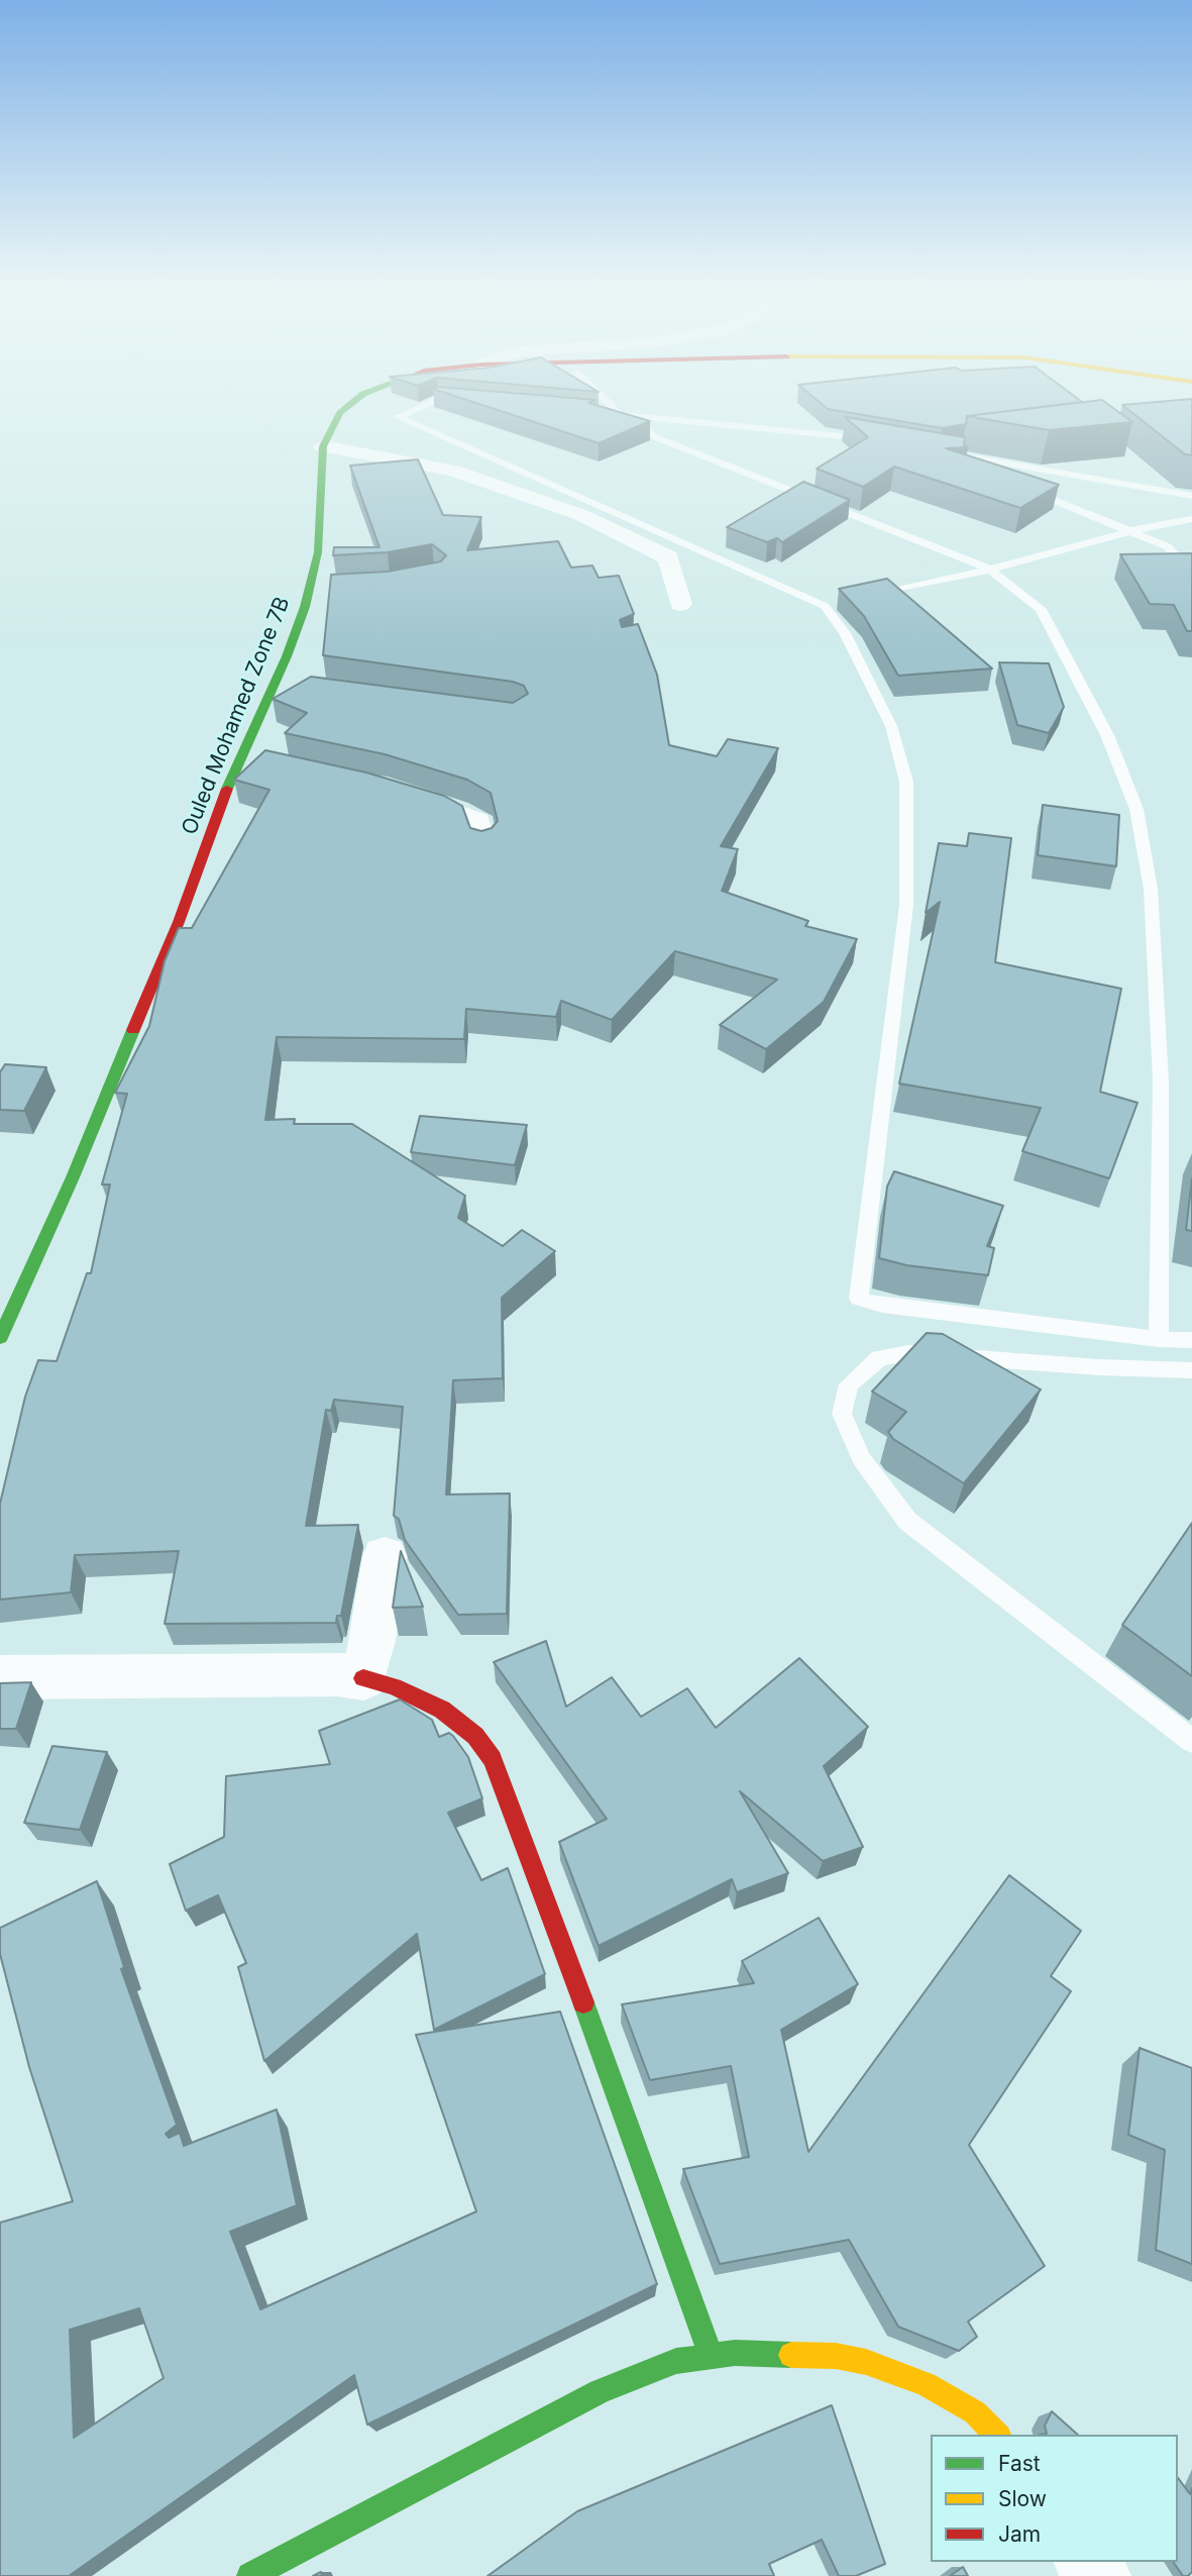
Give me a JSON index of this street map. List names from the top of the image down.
{
  "streets": {
    "main road": ["Ouled Mohamed Zone 7B"]
  },
  "legend": ["Fast", "Slow", "Jam"]
}
